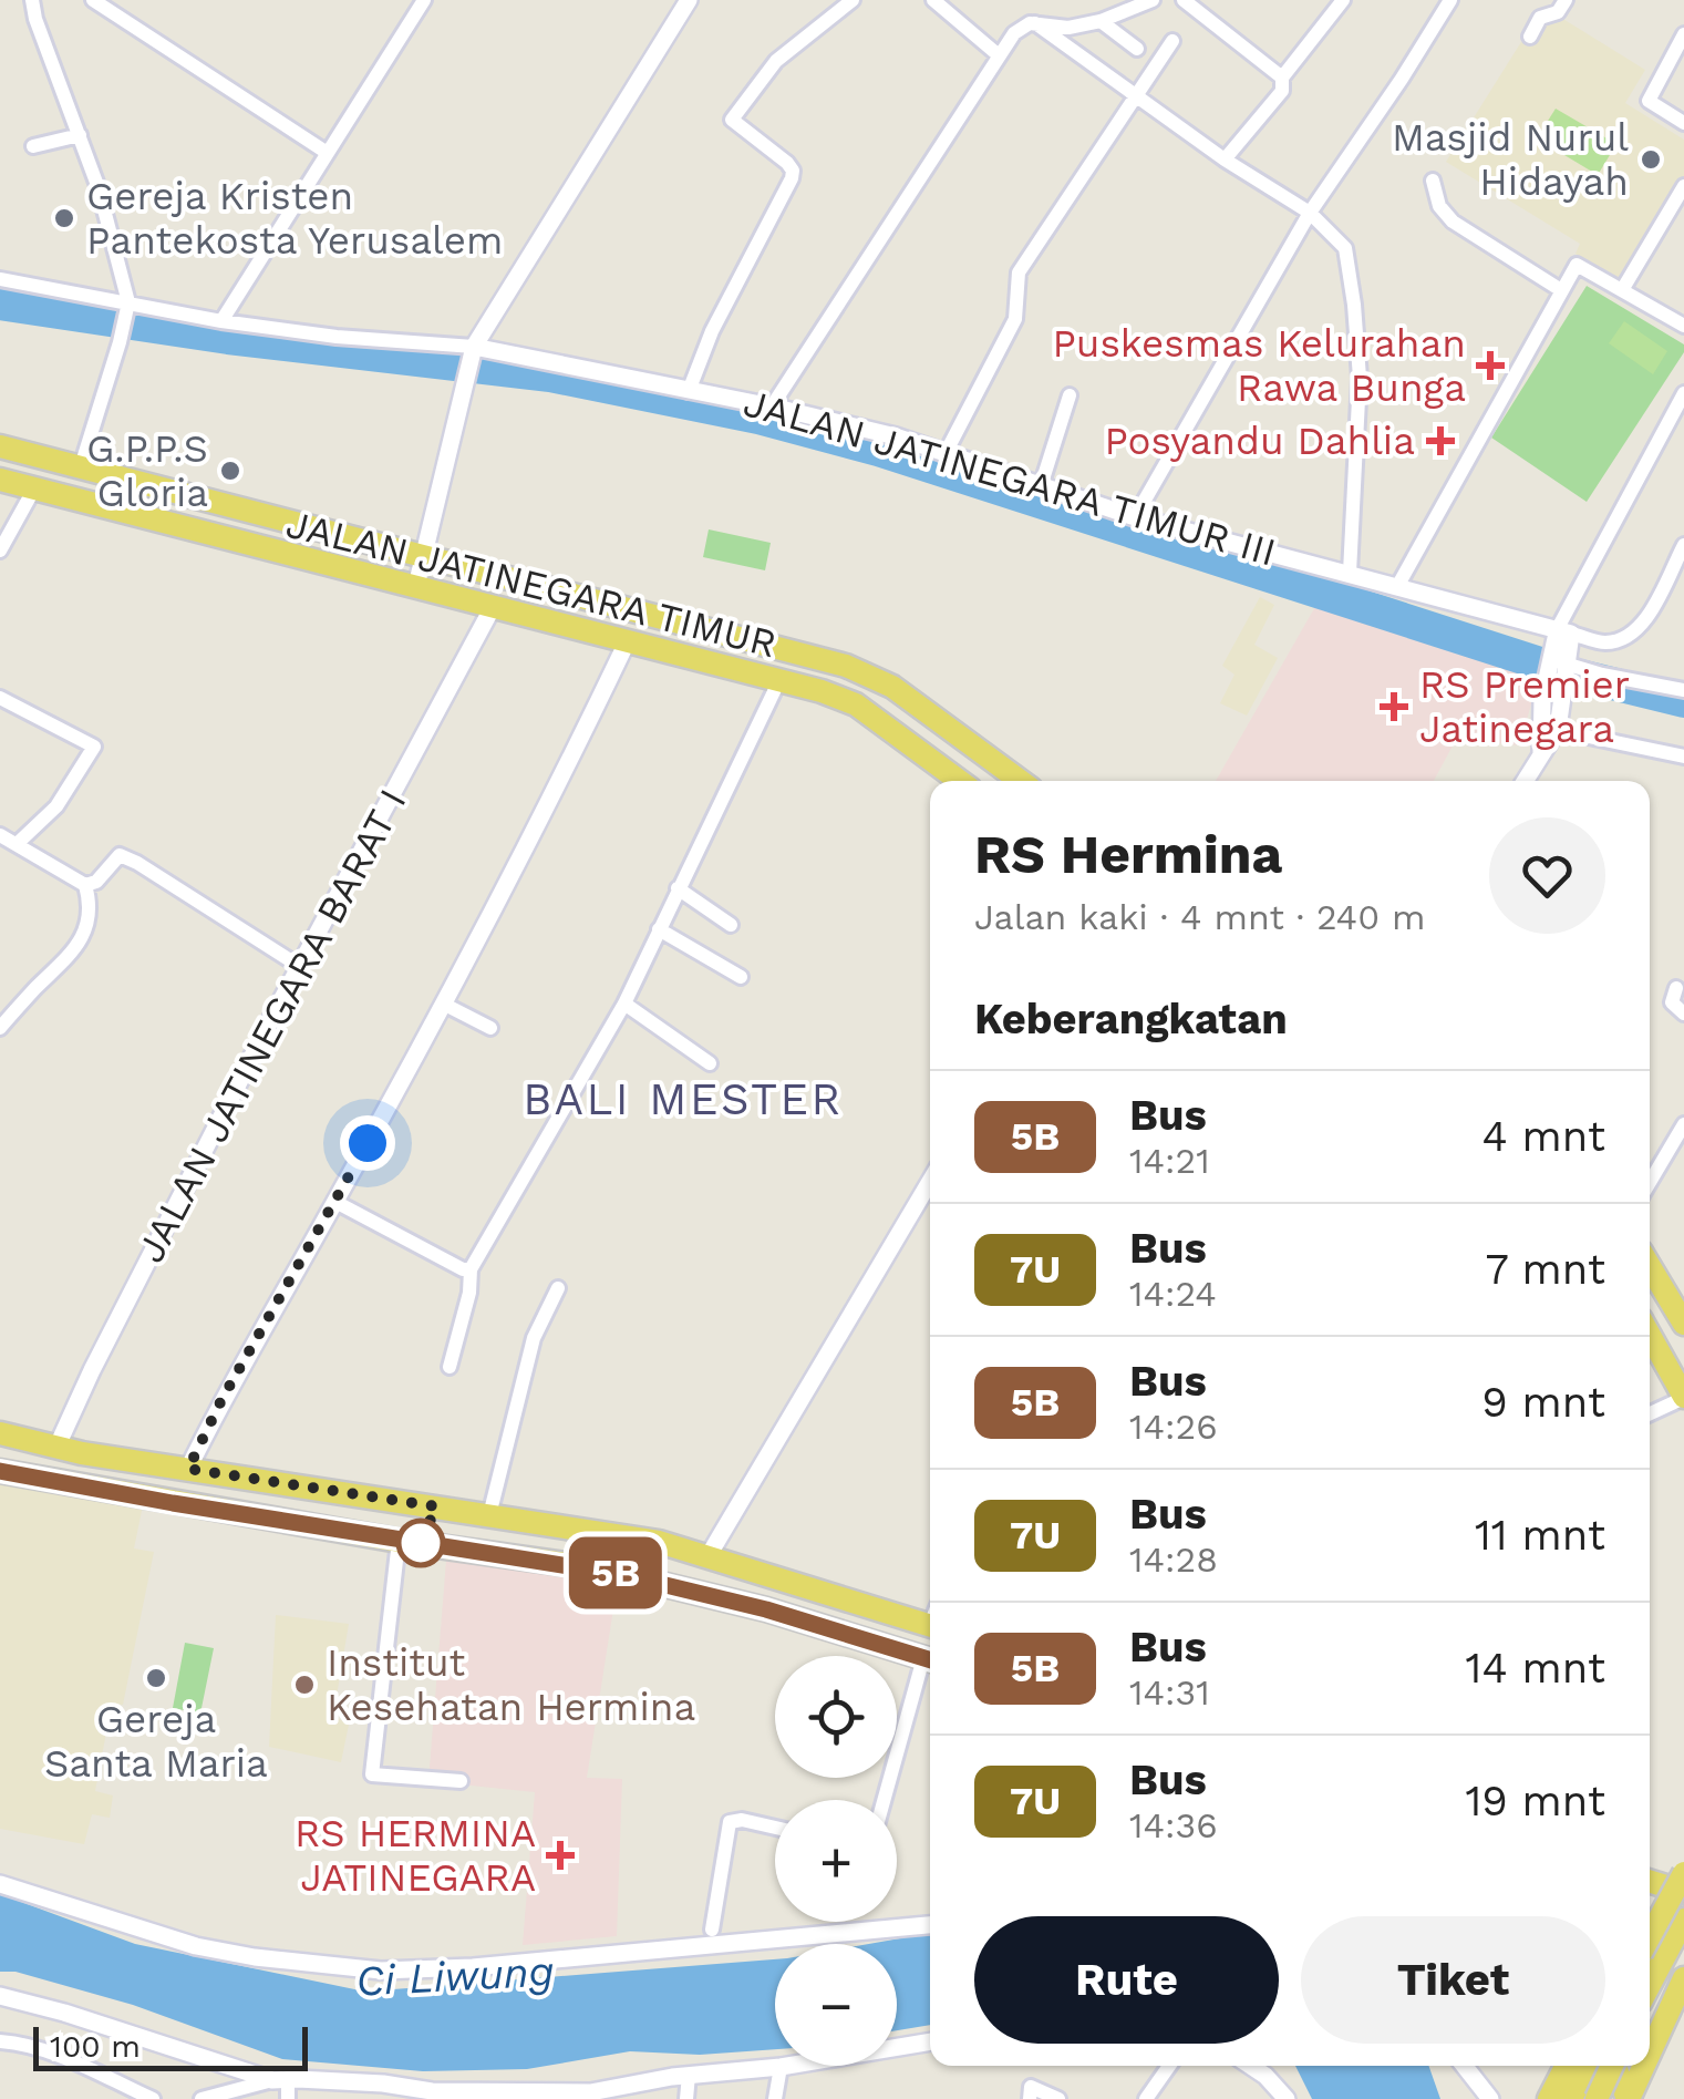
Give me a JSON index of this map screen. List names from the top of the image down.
{
  "streets": {
    "main road": ["JALAN JATINEGARA TIMUR"],
    "street": ["JALAN JATINEGARA TIMUR III", "JALAN JATINEGARA BARAT I"]
  },
  "crossings": [
    ["JALAN JATINEGARA TIMUR", "JALAN JATINEGARA BARAT I"]
  ],
  "districts": ["BALI MESTER"],
  "water": ["Ci Liwung"],
  "places": {
    "other": [
      "Masjid Nurul Hidayah",
      "Gereja Kristen Pantekosta Yerusalem",
      "G.P.P.S Gloria",
      "Gereja Santa Maria",
      "Institut Kesehatan Hermina"
    ],
    "health": [
      "Puskesmas Kelurahan Rawa Bunga",
      "Posyandu Dahlia",
      "RS Premier Jatinegara",
      "RS HERMINA JATINEGARA"
    ]
  },
  "lines": ["bus line 5B"],
  "scale_bar": "100 m",
  "page": {
    "on_map": "5B",
    "heading": [
      ["RS Hermina", "Jalan kaki · 4 mnt · 240 m"],
      "Keberangkatan"
    ],
    "list": [
      {
        "mark": "5B",
        "name": "Bus",
        "note": "14:21",
        "value": "4 mnt"
      },
      {
        "mark": "7U",
        "name": "Bus",
        "note": "14:24",
        "value": "7 mnt"
      },
      {
        "mark": "5B",
        "name": "Bus",
        "note": "14:26",
        "value": "9 mnt"
      },
      {
        "mark": "7U",
        "name": "Bus",
        "note": "14:28",
        "value": "11 mnt"
      },
      {
        "mark": "5B",
        "name": "Bus",
        "note": "14:31",
        "value": "14 mnt"
      },
      {
        "mark": "7U",
        "name": "Bus",
        "note": "14:36",
        "value": "19 mnt"
      }
    ],
    "map_buttons": ["+", "−"],
    "buttons": ["Rute", "Tiket"],
    "scale": "100 m"
  }
}
